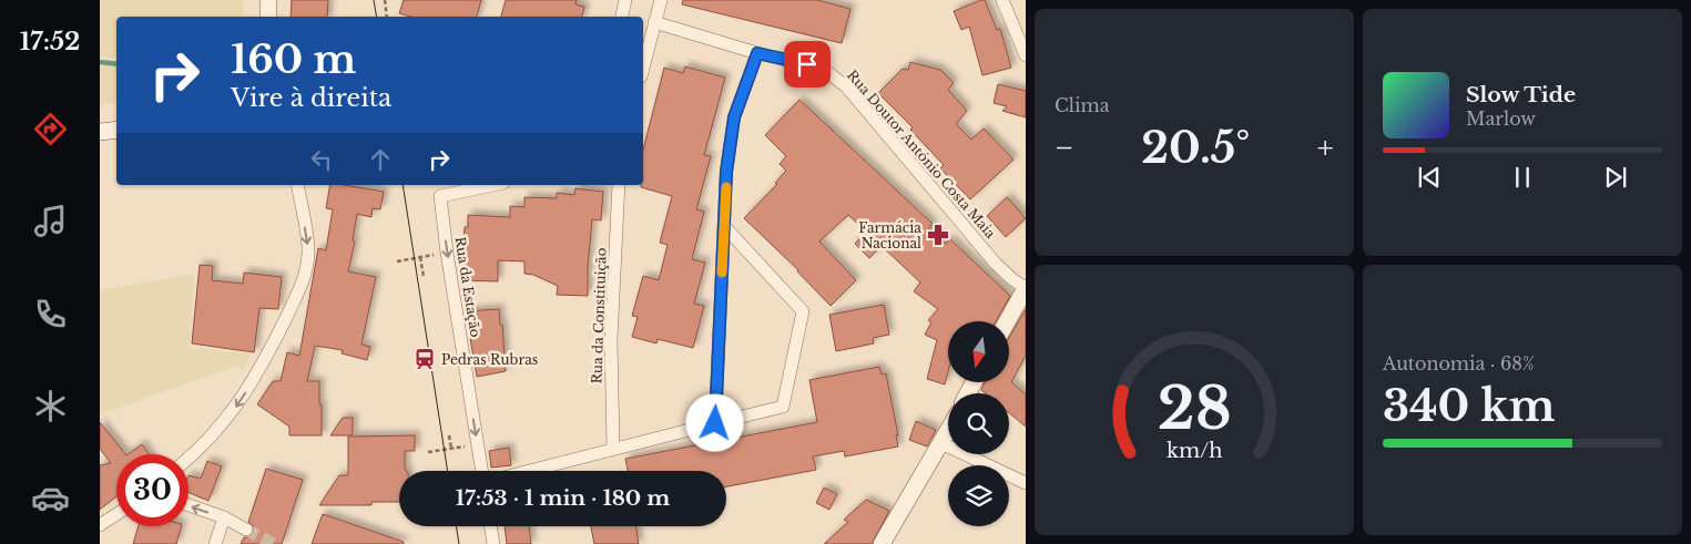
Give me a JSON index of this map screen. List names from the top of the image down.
{
  "streets": {
    "street": ["Rua Doutor António Costa Maia", "Rua da Estação", "Rua da Constituição"]
  },
  "one_way": ["Rua da Estação"],
  "places": {
    "pharmacy": ["Farmácia Nacional"],
    "station": ["Pedras Rubras"]
  },
  "north": "bottom",
  "page": {
    "tabs": "17:52",
    "tile": [
      "Clima",
      ["Autonomia · 68%", "340 km"]
    ],
    "turn": ["160 m", "Vire à direita"],
    "song": ["Slow Tide", "Marlow"],
    "heat": ["−", "20.5°", "+"],
    "limit": "30",
    "trip": "17:53 · 1 min · 180 m",
    "gauge": ["28", "km/h"]
  }
}
